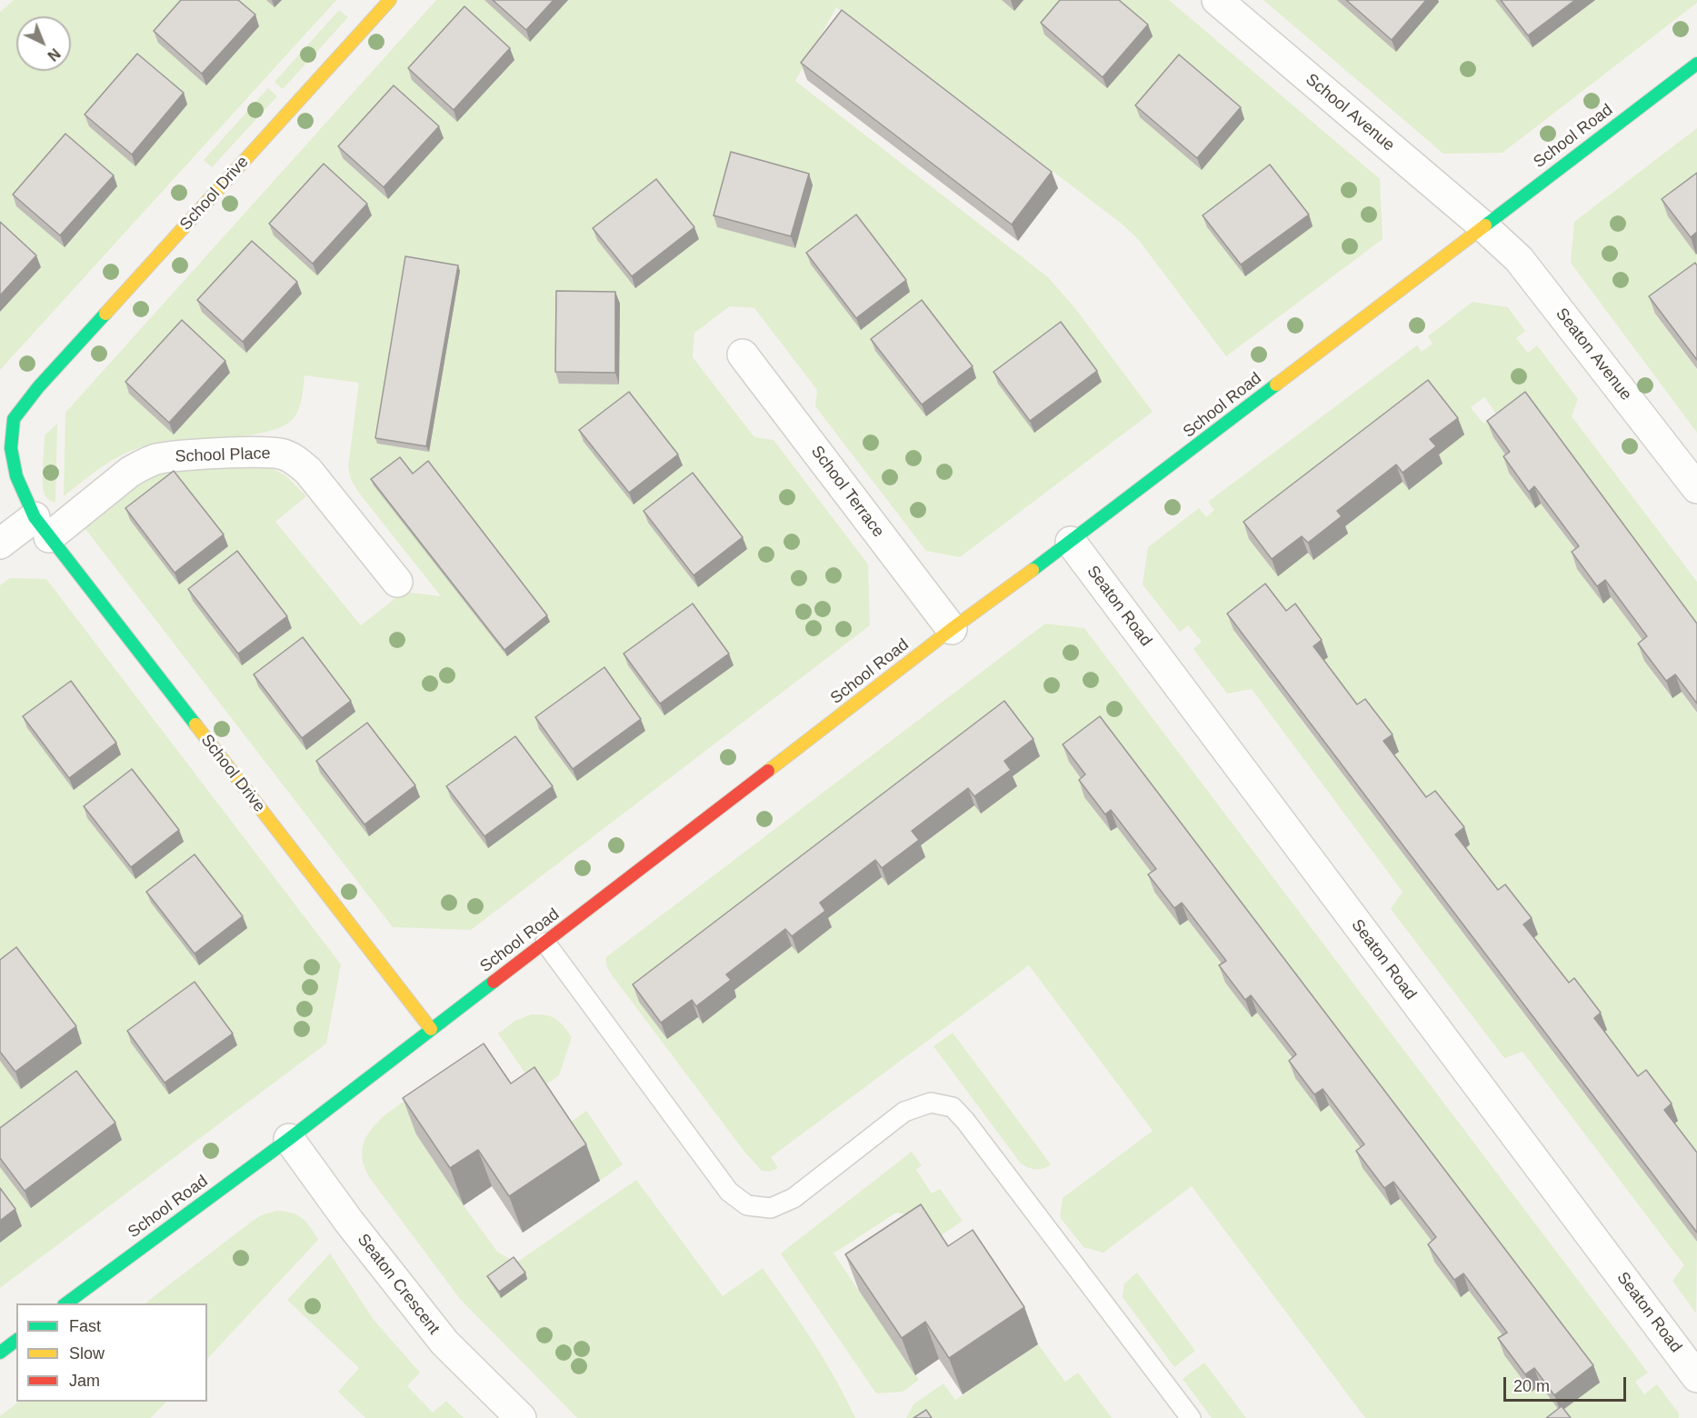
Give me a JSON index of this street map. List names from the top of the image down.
{
  "streets": {
    "street": [
      "School Avenue",
      "School Road",
      "School Drive",
      "Seaton Avenue",
      "School Place",
      "School Terrace",
      "Seaton Road",
      "Seaton Crescent"
    ]
  },
  "crossings": [
    ["School Avenue", "School Road"],
    ["School Avenue", "Seaton Avenue"],
    ["School Road", "School Drive"],
    ["School Road", "Seaton Avenue"],
    ["School Road", "School Terrace"],
    ["School Road", "Seaton Road"],
    ["School Road", "Seaton Crescent"],
    ["School Drive", "School Place"]
  ],
  "legend": ["Fast", "Slow", "Jam"],
  "scale_bar": "20 m",
  "north": "bottom right"
}
